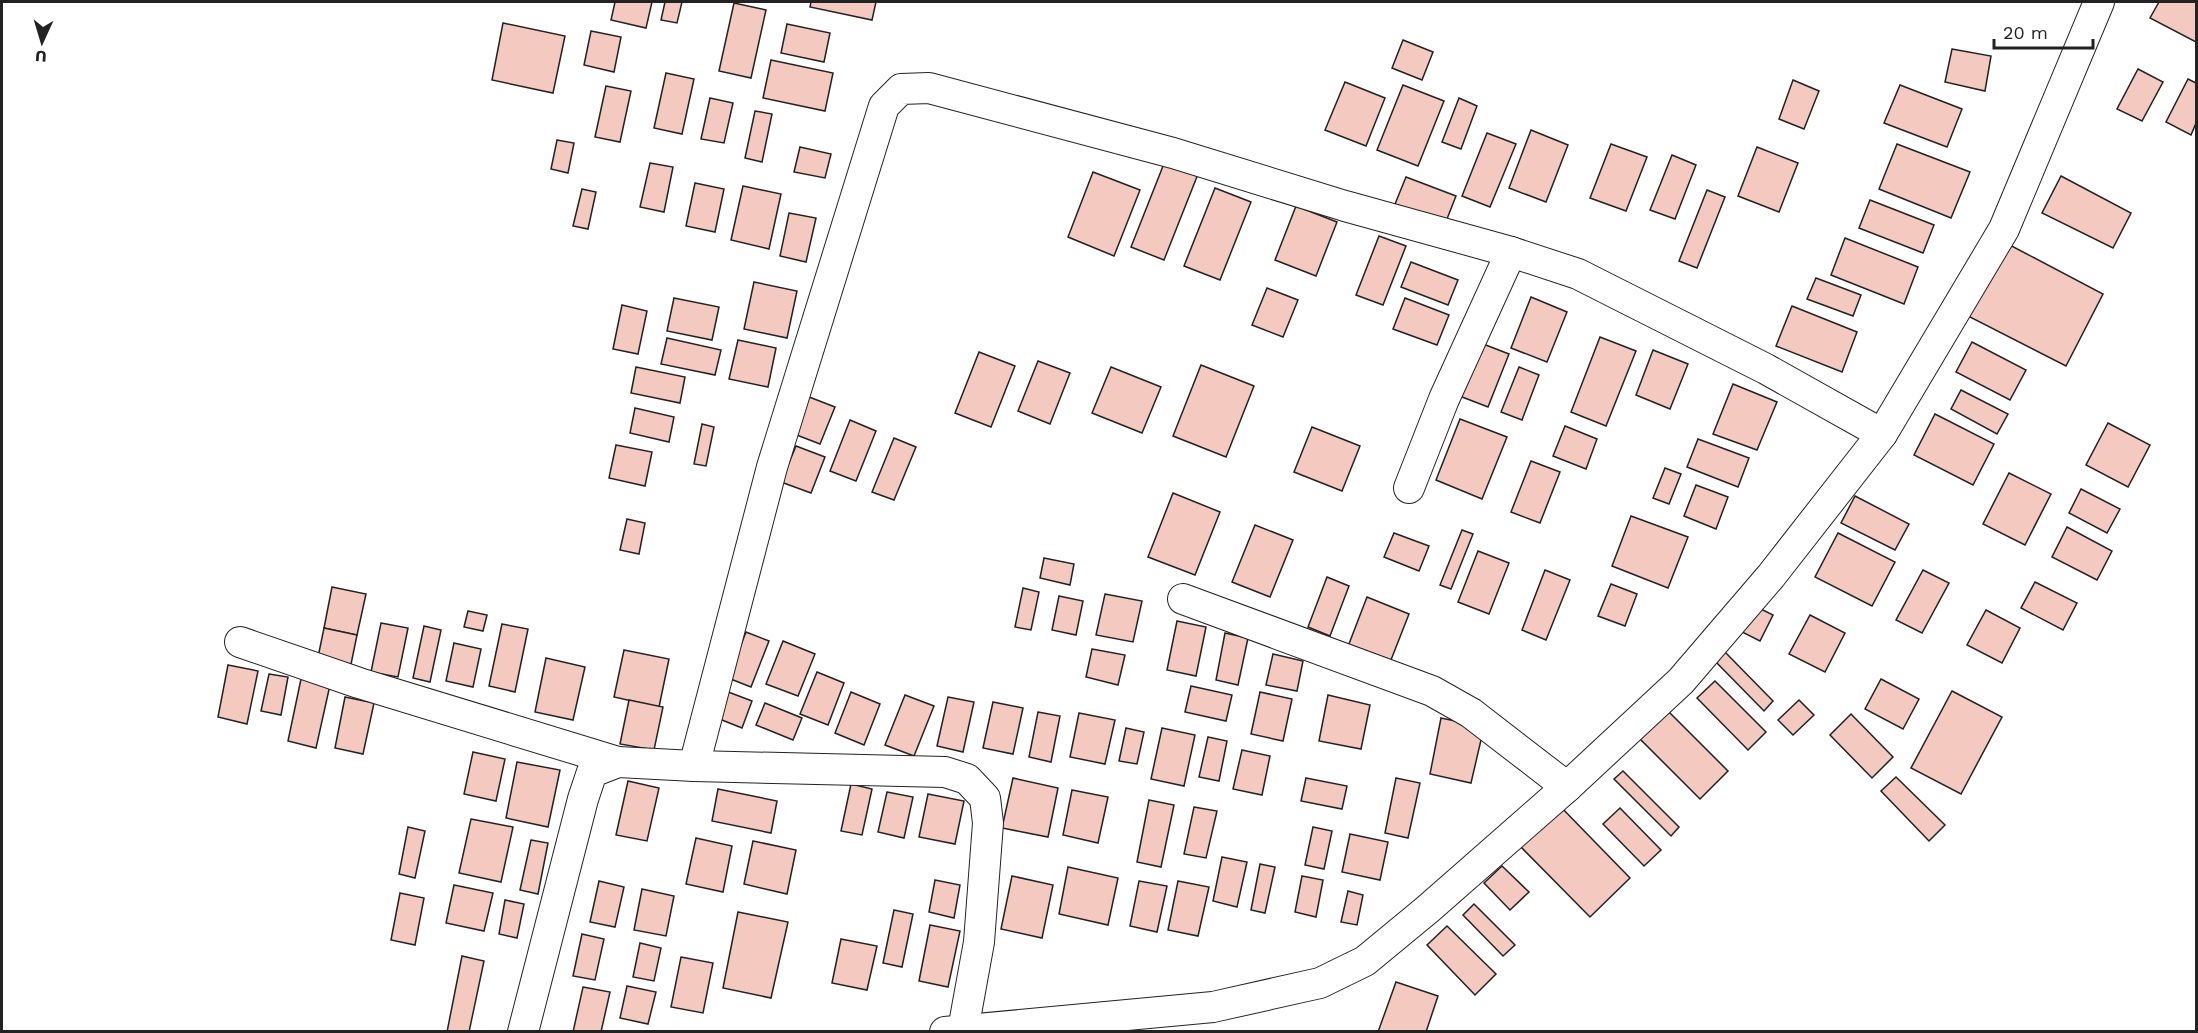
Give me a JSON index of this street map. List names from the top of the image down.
{
  "scale_bar": "20 m",
  "north": "bottom"
}
